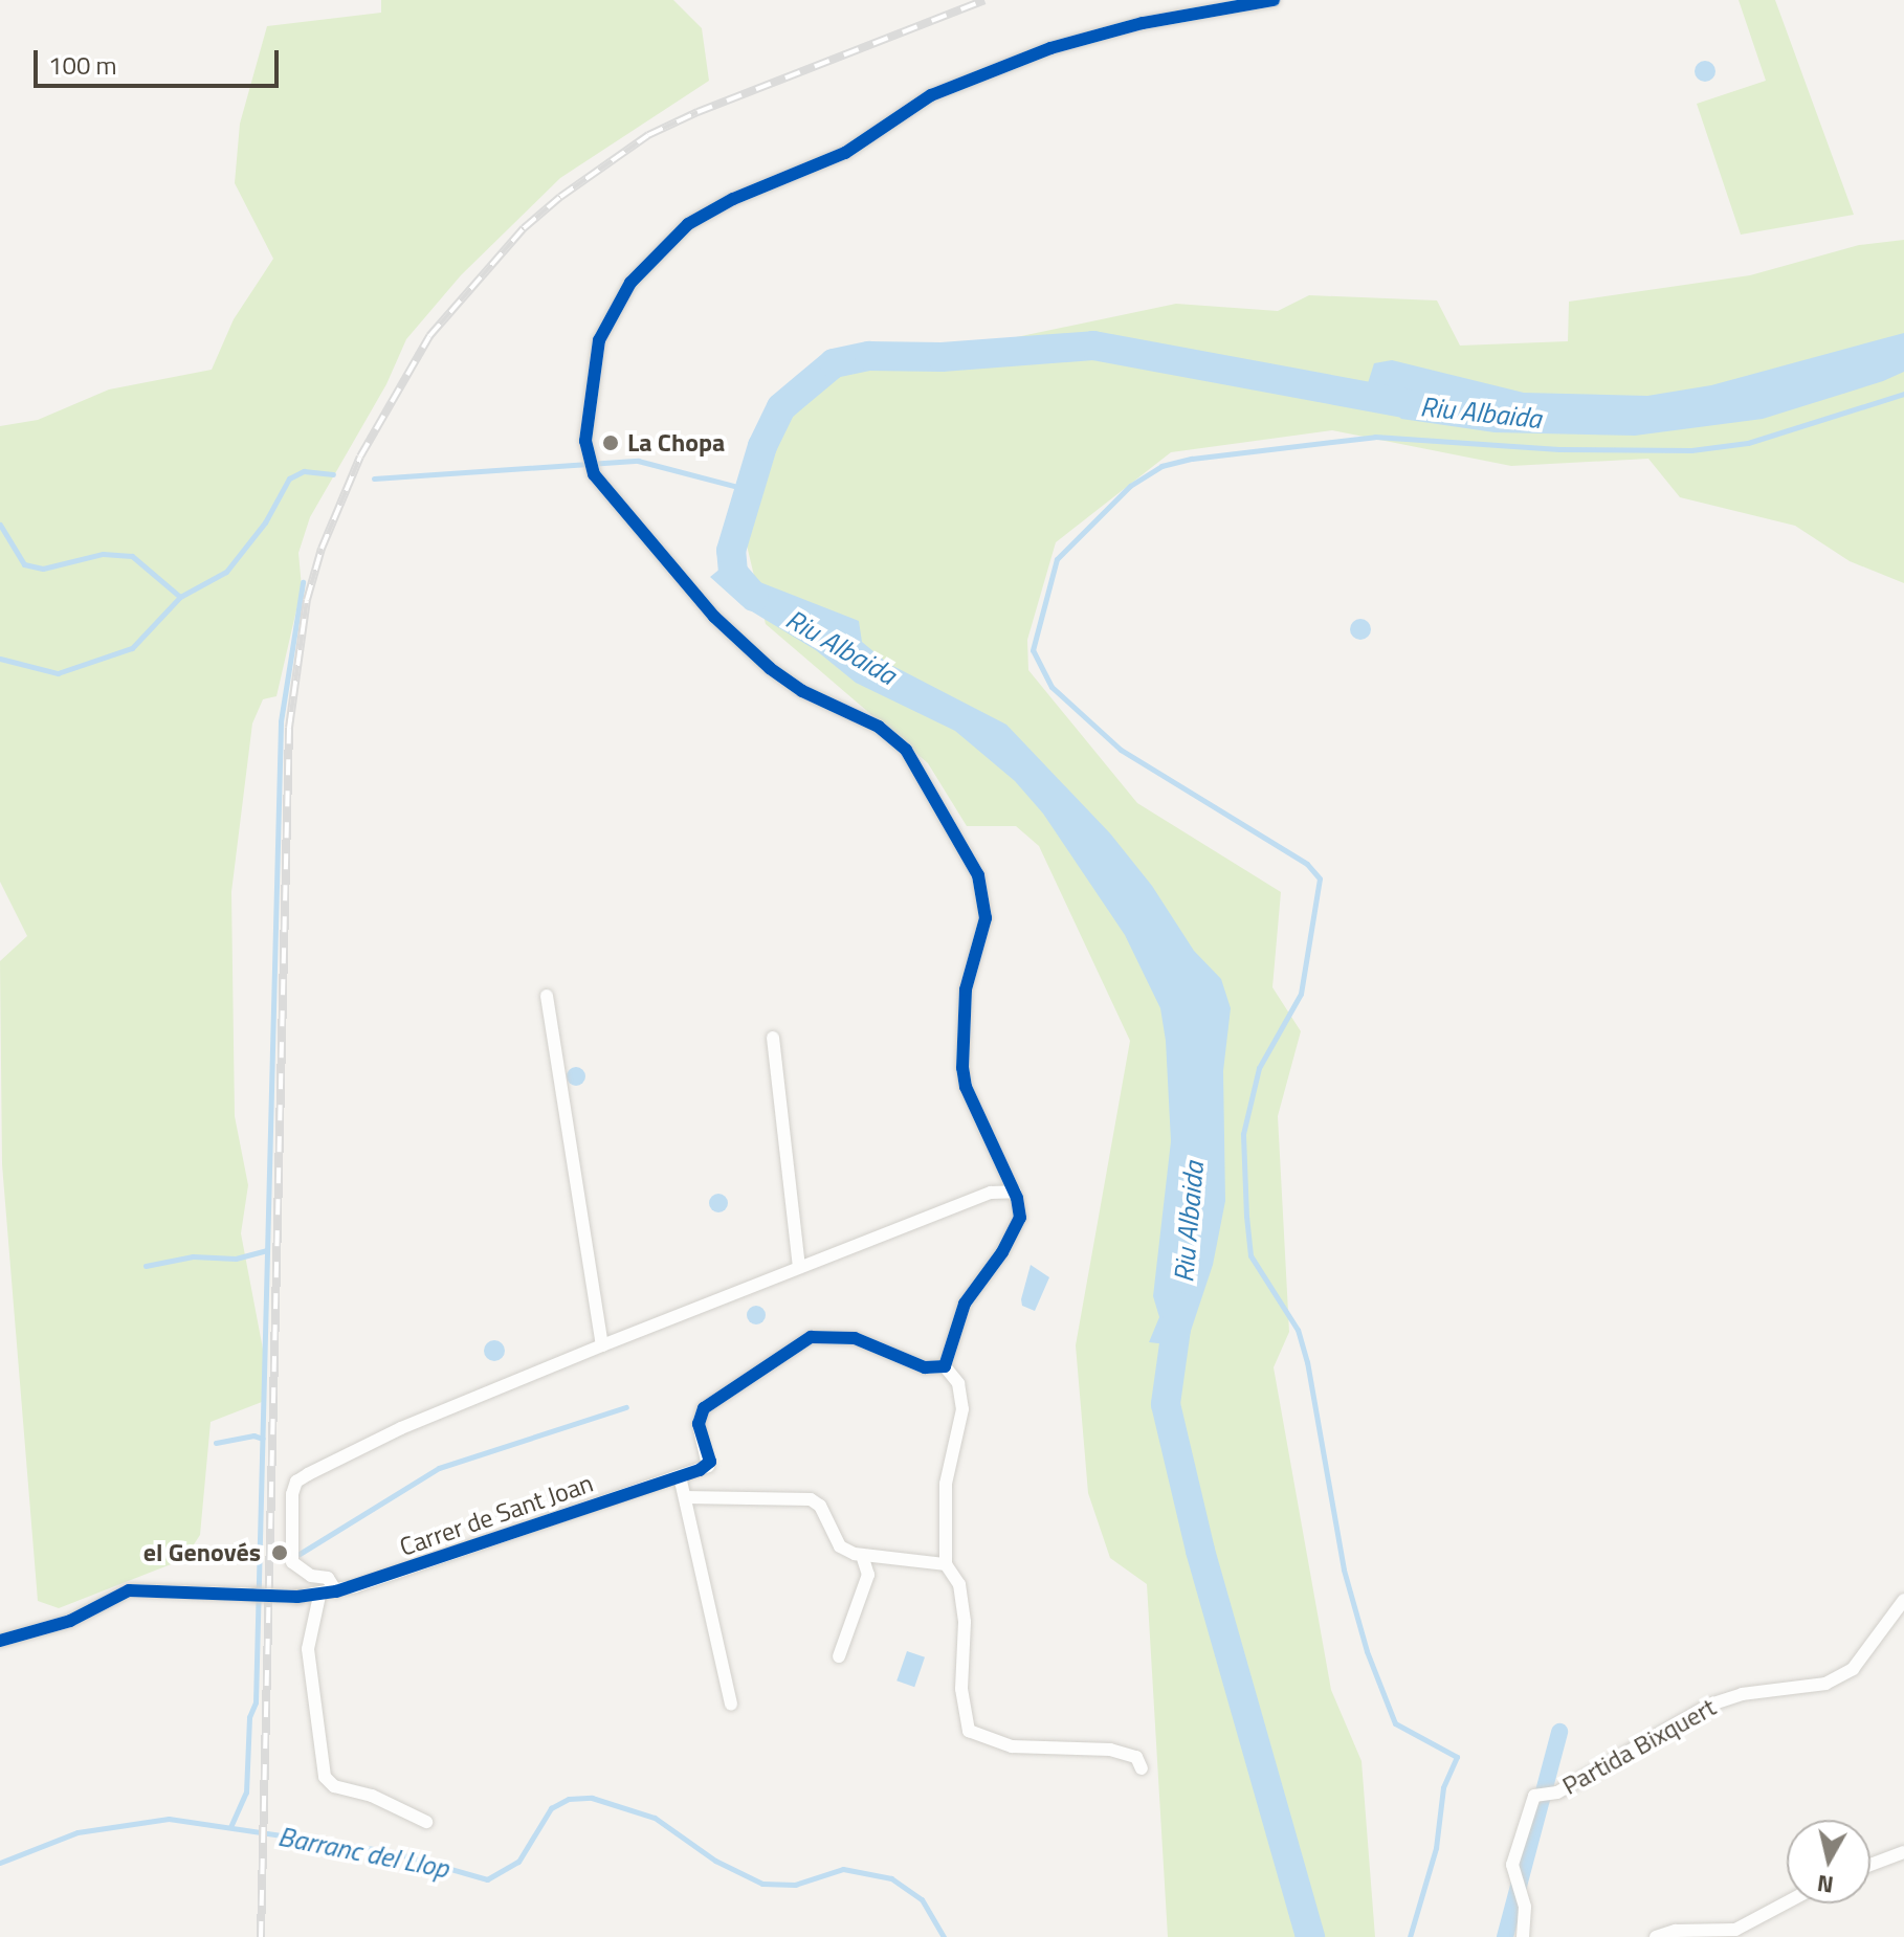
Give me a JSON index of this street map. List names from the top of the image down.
{
  "streets": {
    "street": ["Carrer de Sant Joan", "Partida Bixquert"]
  },
  "water": ["Riu Albaida", "Barranc del Llop"],
  "places": ["La Chopa", "el Genovés"],
  "scale_bar": "100 m",
  "north": "bottom"
}
